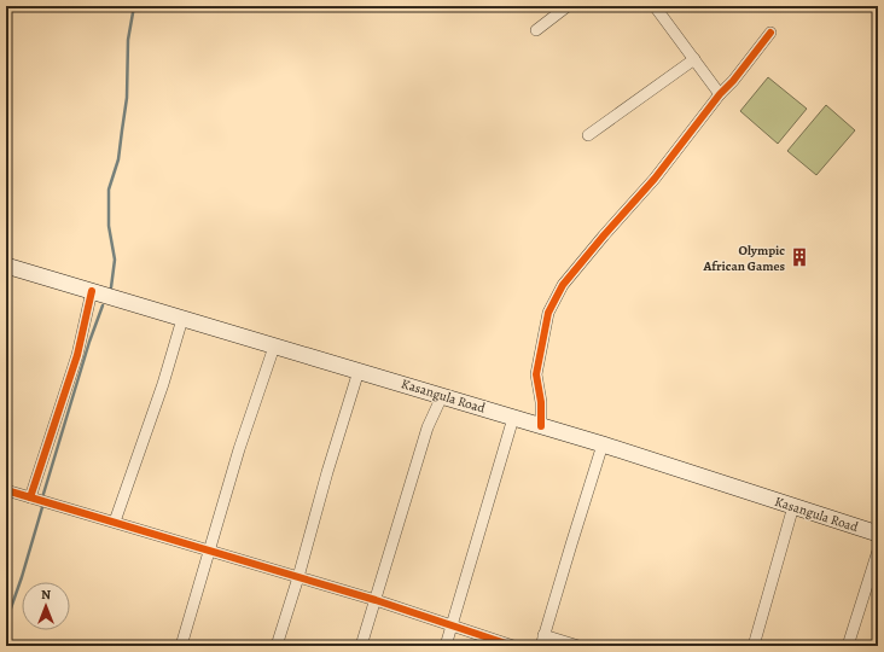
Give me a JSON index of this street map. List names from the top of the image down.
{
  "streets": {
    "main road": ["Kasangula Road"]
  },
  "places": {
    "building": ["Olympic African Games"]
  },
  "north": "top"
}
